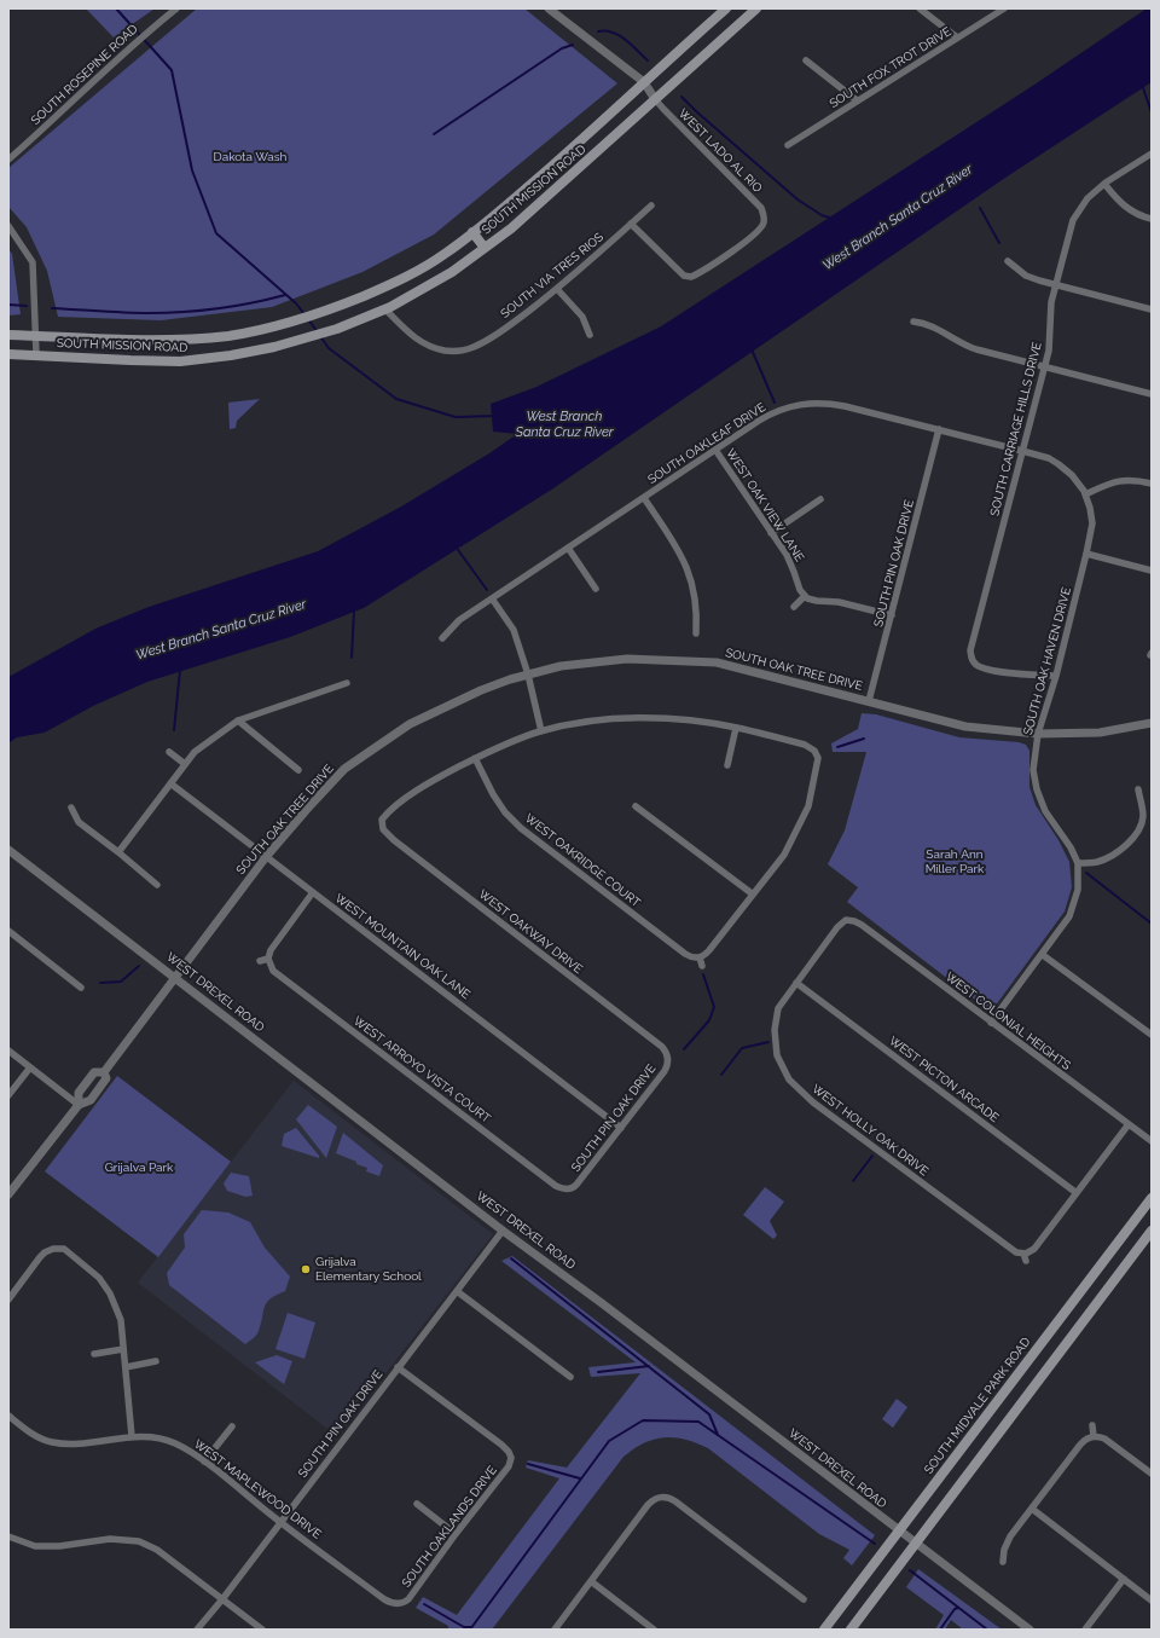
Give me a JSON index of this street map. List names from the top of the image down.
{
  "streets": {
    "main road": ["SOUTH MISSION ROAD", "SOUTH MIDVALE PARK ROAD"],
    "street": [
      "SOUTH FOX TROT DRIVE",
      "SOUTH ROSEPINE ROAD",
      "WEST LADO AL RIO",
      "SOUTH VIA TRES RIOS",
      "SOUTH CARRIAGE HILLS DRIVE",
      "SOUTH OAKLEAF DRIVE",
      "WEST OAK VIEW LANE",
      "SOUTH PIN OAK DRIVE",
      "SOUTH OAK HAVEN DRIVE",
      "SOUTH OAK TREE DRIVE",
      "WEST OAKRIDGE COURT",
      "WEST OAKWAY DRIVE",
      "WEST MOUNTAIN OAK LANE",
      "WEST DREXEL ROAD",
      "WEST COLONIAL HEIGHTS",
      "WEST ARROYO VISTA COURT",
      "WEST PICTON ARCADE",
      "WEST HOLLY OAK DRIVE",
      "WEST MAPLEWOOD DRIVE",
      "SOUTH OAKLANDS DRIVE"
    ]
  },
  "crossings": [
    ["WEST LADO AL RIO", "SOUTH MISSION ROAD"],
    ["WEST LADO AL RIO", "SOUTH VIA TRES RIOS"],
    ["SOUTH MISSION ROAD", "SOUTH VIA TRES RIOS"],
    ["SOUTH CARRIAGE HILLS DRIVE", "SOUTH OAKLEAF DRIVE"],
    ["SOUTH CARRIAGE HILLS DRIVE", "SOUTH OAK HAVEN DRIVE"],
    ["SOUTH OAKLEAF DRIVE", "WEST OAK VIEW LANE"],
    ["SOUTH OAKLEAF DRIVE", "SOUTH PIN OAK DRIVE"],
    ["SOUTH OAKLEAF DRIVE", "SOUTH OAK HAVEN DRIVE"],
    ["SOUTH PIN OAK DRIVE", "SOUTH OAK TREE DRIVE"],
    ["SOUTH PIN OAK DRIVE", "WEST OAKWAY DRIVE"],
    ["SOUTH PIN OAK DRIVE", "WEST MOUNTAIN OAK LANE"],
    ["SOUTH PIN OAK DRIVE", "WEST DREXEL ROAD"],
    ["SOUTH PIN OAK DRIVE", "WEST ARROYO VISTA COURT"],
    ["SOUTH PIN OAK DRIVE", "WEST MAPLEWOOD DRIVE"],
    ["SOUTH PIN OAK DRIVE", "SOUTH OAKLANDS DRIVE"],
    ["SOUTH OAK HAVEN DRIVE", "SOUTH OAK TREE DRIVE"],
    ["SOUTH OAK HAVEN DRIVE", "WEST COLONIAL HEIGHTS"],
    ["SOUTH OAK TREE DRIVE", "WEST MOUNTAIN OAK LANE"],
    ["SOUTH OAK TREE DRIVE", "WEST DREXEL ROAD"],
    ["WEST OAKRIDGE COURT", "WEST OAKWAY DRIVE"],
    ["WEST DREXEL ROAD", "SOUTH MIDVALE PARK ROAD"],
    ["WEST COLONIAL HEIGHTS", "WEST HOLLY OAK DRIVE"],
    ["WEST PICTON ARCADE", "WEST HOLLY OAK DRIVE"],
    ["WEST MAPLEWOOD DRIVE", "SOUTH OAKLANDS DRIVE"]
  ],
  "water": ["West Branch Santa Cruz River"],
  "parks": ["Dakota Wash", "Sarah Ann Miller Park", "Grijalva Park"],
  "places": ["Grijalva Elementary School"]
}
